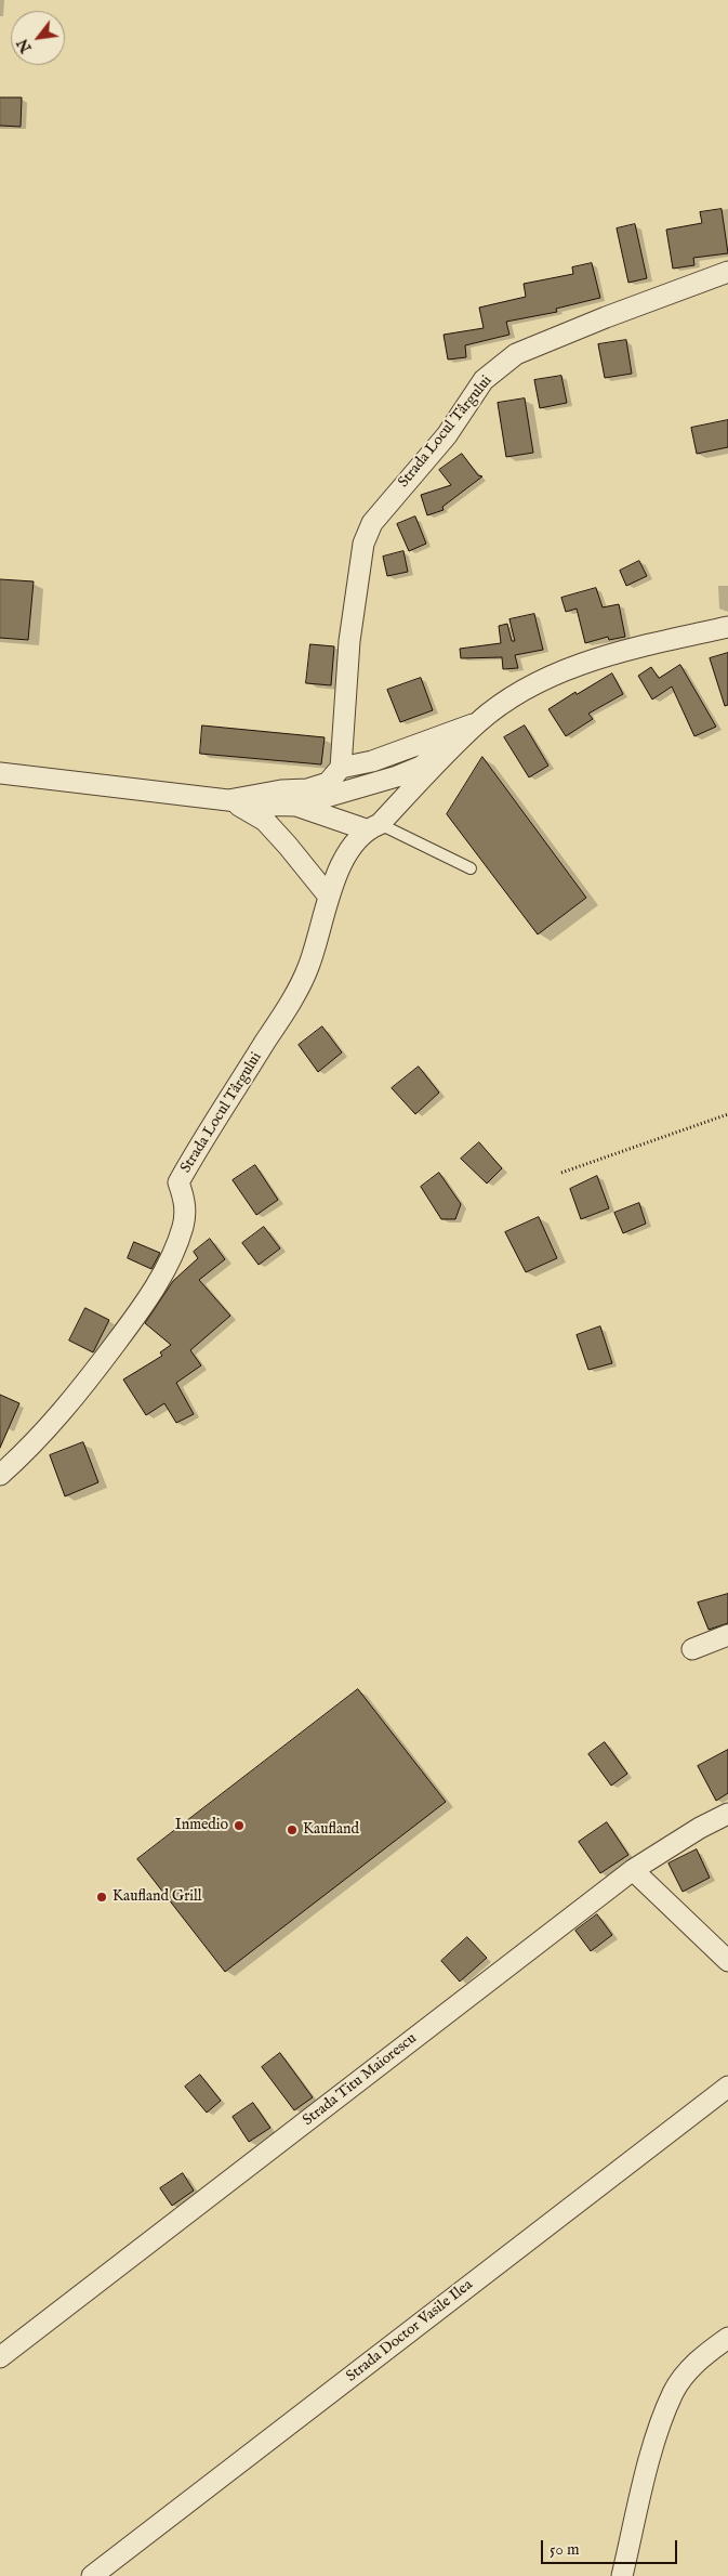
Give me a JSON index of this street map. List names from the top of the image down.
{
  "streets": {
    "street": ["Strada Locul Târgului", "Strada Titu Maiorescu", "Strada Doctor Vasile Ilea"]
  },
  "places": ["Inmedio", "Kaufland", "Kaufland Grill"],
  "scale_bar": "50 m",
  "north": "bottom left"
}
